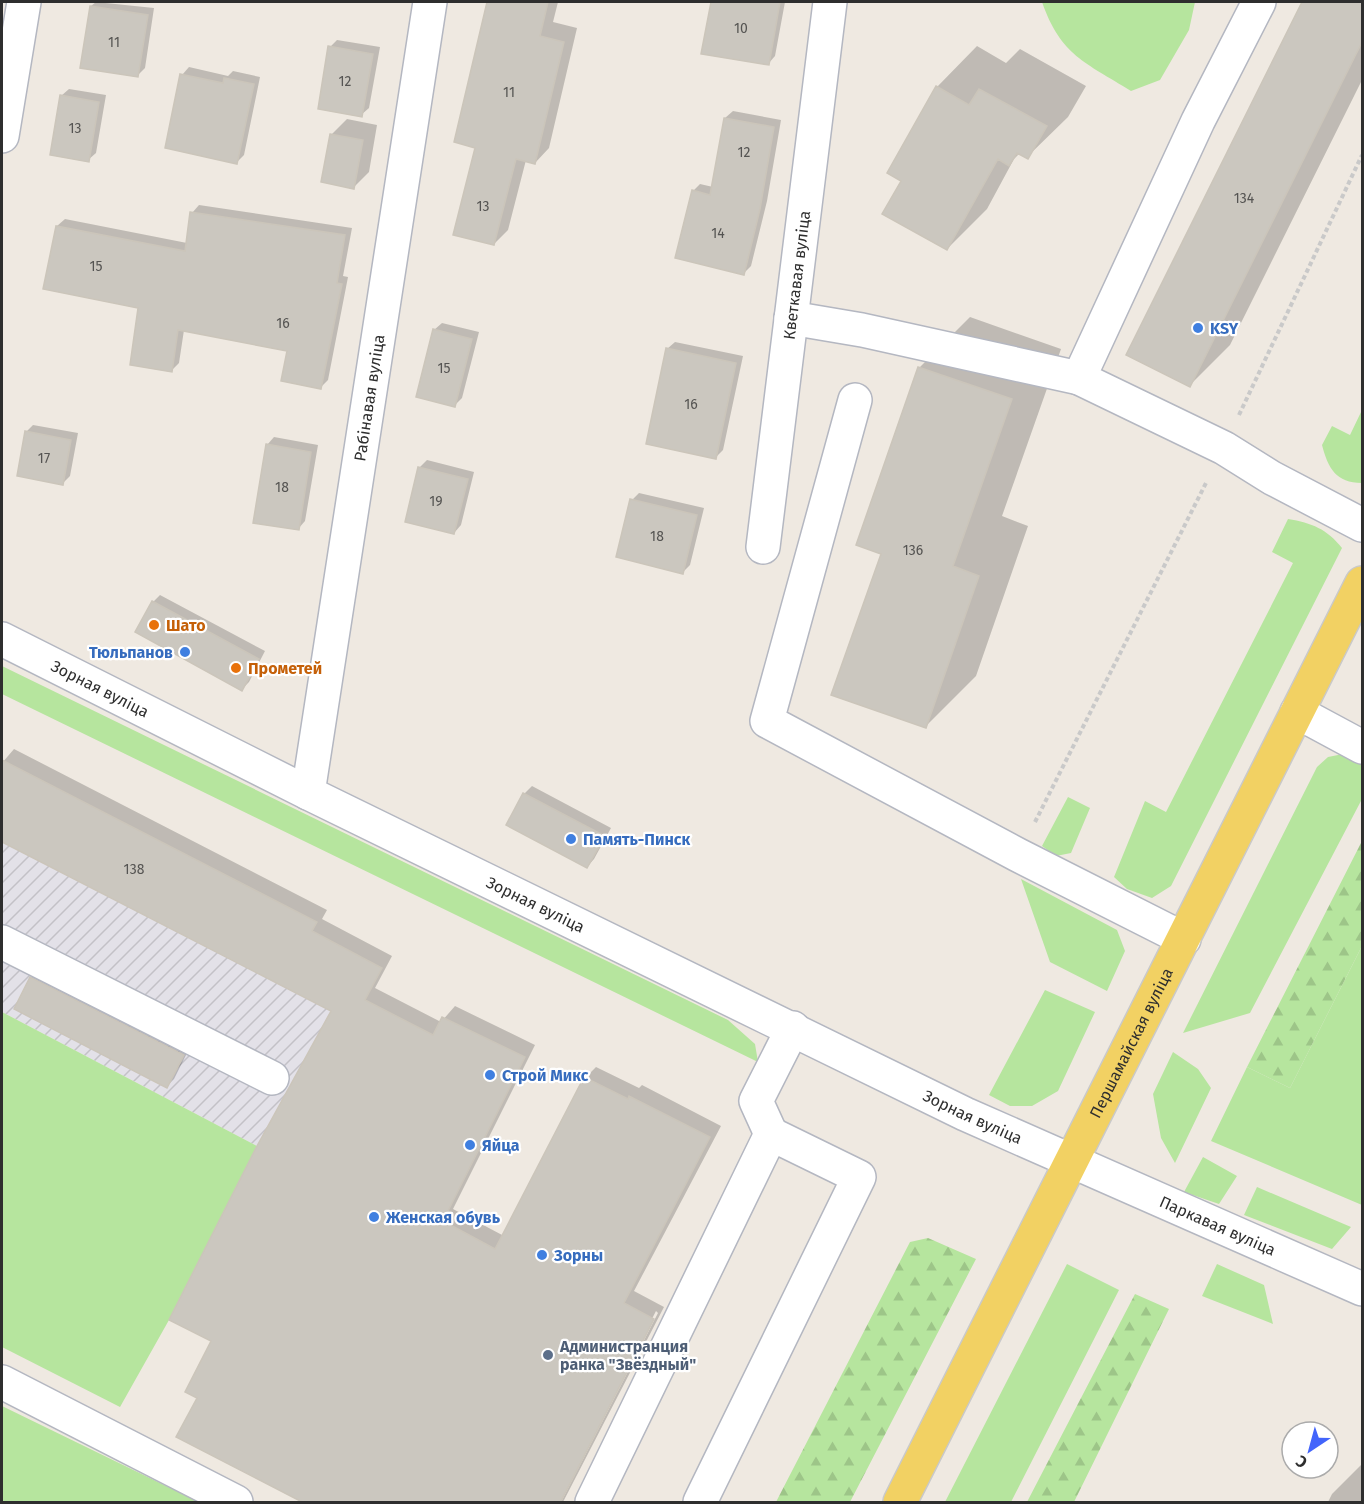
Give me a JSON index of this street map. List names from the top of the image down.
{
  "streets": {
    "main road": ["Першамайская вуліца"],
    "street": [
      "Кветкавая вуліца",
      "Рабінавая вуліца",
      "Зорная вуліца",
      "Паркавая вуліца"
    ]
  },
  "crossings": [
    ["Рабінавая вуліца", "Зорная вуліца"],
    ["Зорная вуліца", "Першамайская вуліца"],
    ["Зорная вуліца", "Паркавая вуліца"],
    ["Першамайская вуліца", "Паркавая вуліца"]
  ],
  "places": [
    "KSY",
    "Шато",
    "Тюльпанов",
    "Прометей",
    "Память-Пинск",
    "Строй Микс",
    "Яйца",
    "Женская обувь",
    "Зорны",
    "Администранция ранка \"Звёздный\""
  ],
  "house_numbers": [
    "10",
    "11",
    "12",
    "11",
    "13",
    "12",
    "134",
    "13",
    "14",
    "15",
    "16",
    "15",
    "16",
    "17",
    "18",
    "19",
    "18",
    "136",
    "138"
  ],
  "north": "bottom left"
}
